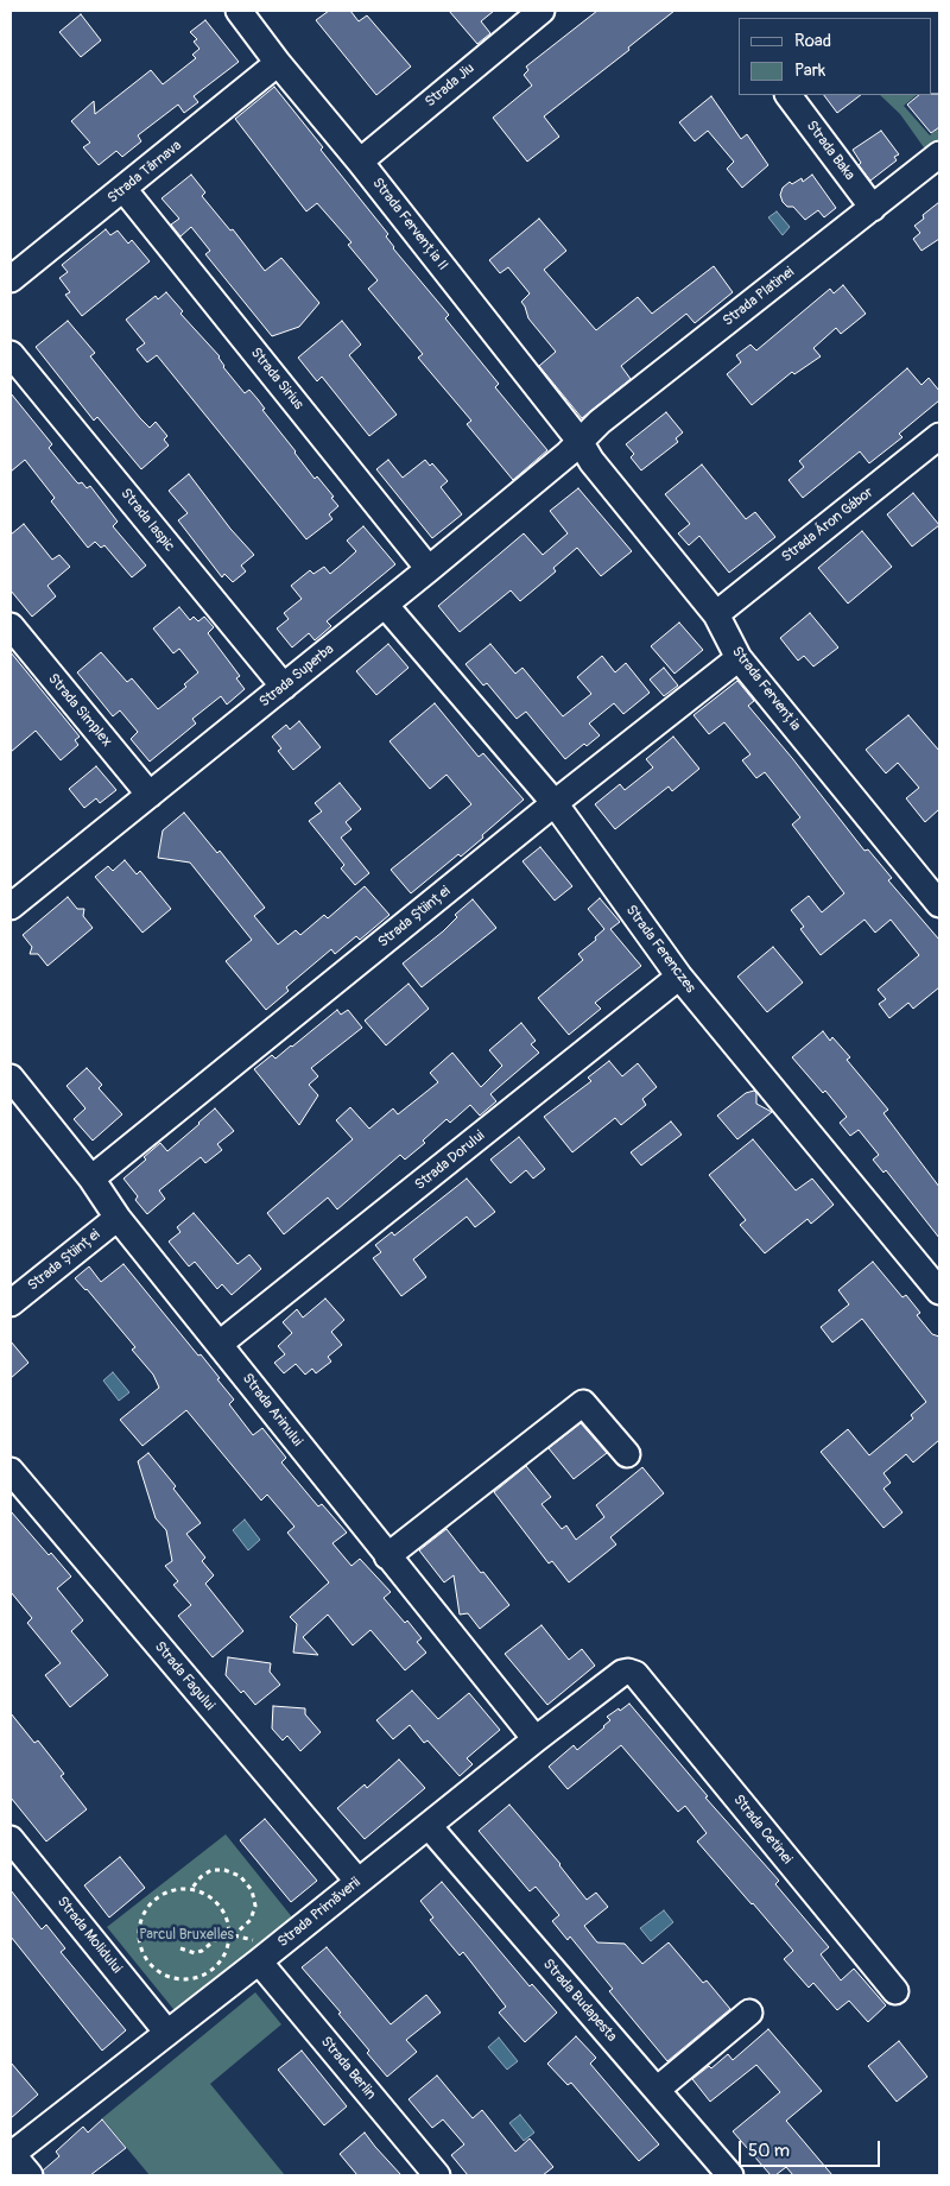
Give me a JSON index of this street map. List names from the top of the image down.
{
  "streets": {
    "street": [
      "Strada Jiu",
      "Strada Baka",
      "Strada Târnava",
      "Strada Fervenția II",
      "Strada Platinei",
      "Strada Sirius",
      "Strada Iaspic",
      "Strada Áron Gábor",
      "Strada Superba",
      "Strada Fervenția",
      "Strada Simplex",
      "Strada Științei",
      "Strada Ferenczes",
      "Strada Dorului",
      "Strada Arinului",
      "Strada Fagului",
      "Strada Cetinei",
      "Strada Primăverii",
      "Strada Molidului",
      "Strada Budapesta",
      "Strada Berlin"
    ]
  },
  "crossings": [
    ["Strada Jiu", "Strada Fervenția II"],
    ["Strada Baka", "Strada Platinei"],
    ["Strada Târnava", "Strada Fervenția II"],
    ["Strada Târnava", "Strada Sirius"],
    ["Strada Fervenția II", "Strada Platinei"],
    ["Strada Fervenția II", "Strada Superba"],
    ["Strada Fervenția II", "Strada Fervenția"],
    ["Strada Platinei", "Strada Superba"],
    ["Strada Platinei", "Strada Fervenția"],
    ["Strada Sirius", "Strada Superba"],
    ["Strada Iaspic", "Strada Superba"],
    ["Strada Áron Gábor", "Strada Fervenția"],
    ["Strada Superba", "Strada Fervenția"],
    ["Strada Superba", "Strada Simplex"],
    ["Strada Superba", "Strada Ferenczes"],
    ["Strada Fervenția", "Strada Științei"],
    ["Strada Științei", "Strada Ferenczes"],
    ["Strada Științei", "Strada Arinului"],
    ["Strada Ferenczes", "Strada Dorului"],
    ["Strada Dorului", "Strada Arinului"],
    ["Strada Arinului", "Strada Primăverii"],
    ["Strada Fagului", "Strada Primăverii"],
    ["Strada Cetinei", "Strada Primăverii"],
    ["Strada Primăverii", "Strada Molidului"],
    ["Strada Primăverii", "Strada Budapesta"],
    ["Strada Primăverii", "Strada Berlin"]
  ],
  "parks": ["Parcul Bruxelles"],
  "legend": ["Road", "Park"],
  "scale_bar": "50 m"
}
